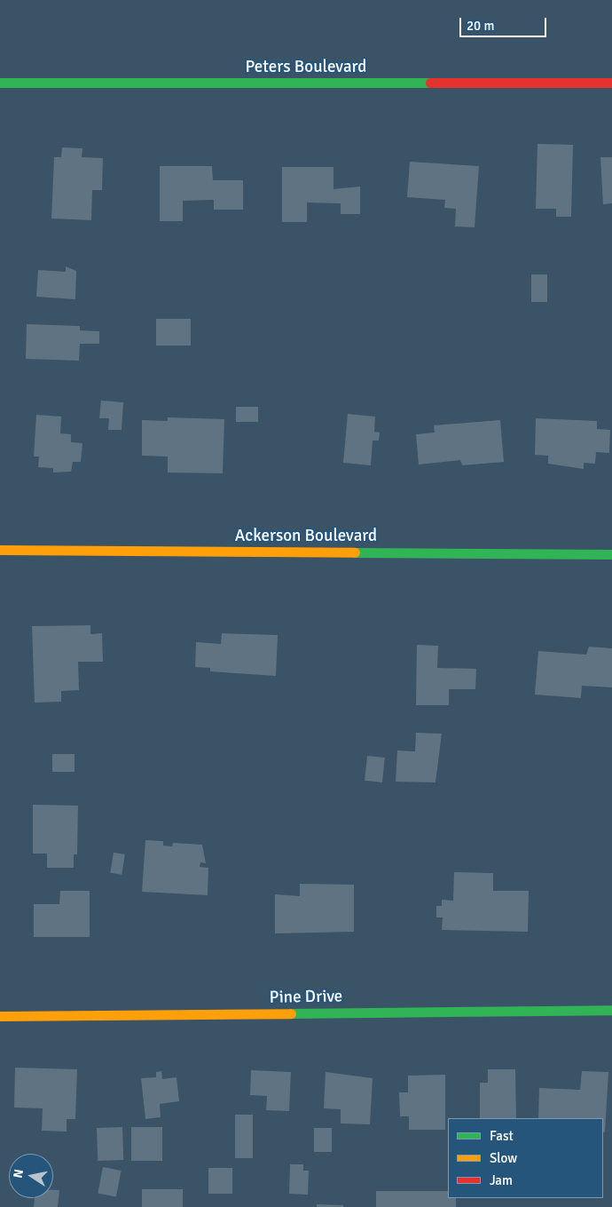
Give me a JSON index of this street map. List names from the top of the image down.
{
  "streets": {
    "street": ["Peters Boulevard", "Ackerson Boulevard", "Pine Drive"]
  },
  "legend": ["Fast", "Slow", "Jam"],
  "scale_bar": "20 m",
  "north": "left"
}
